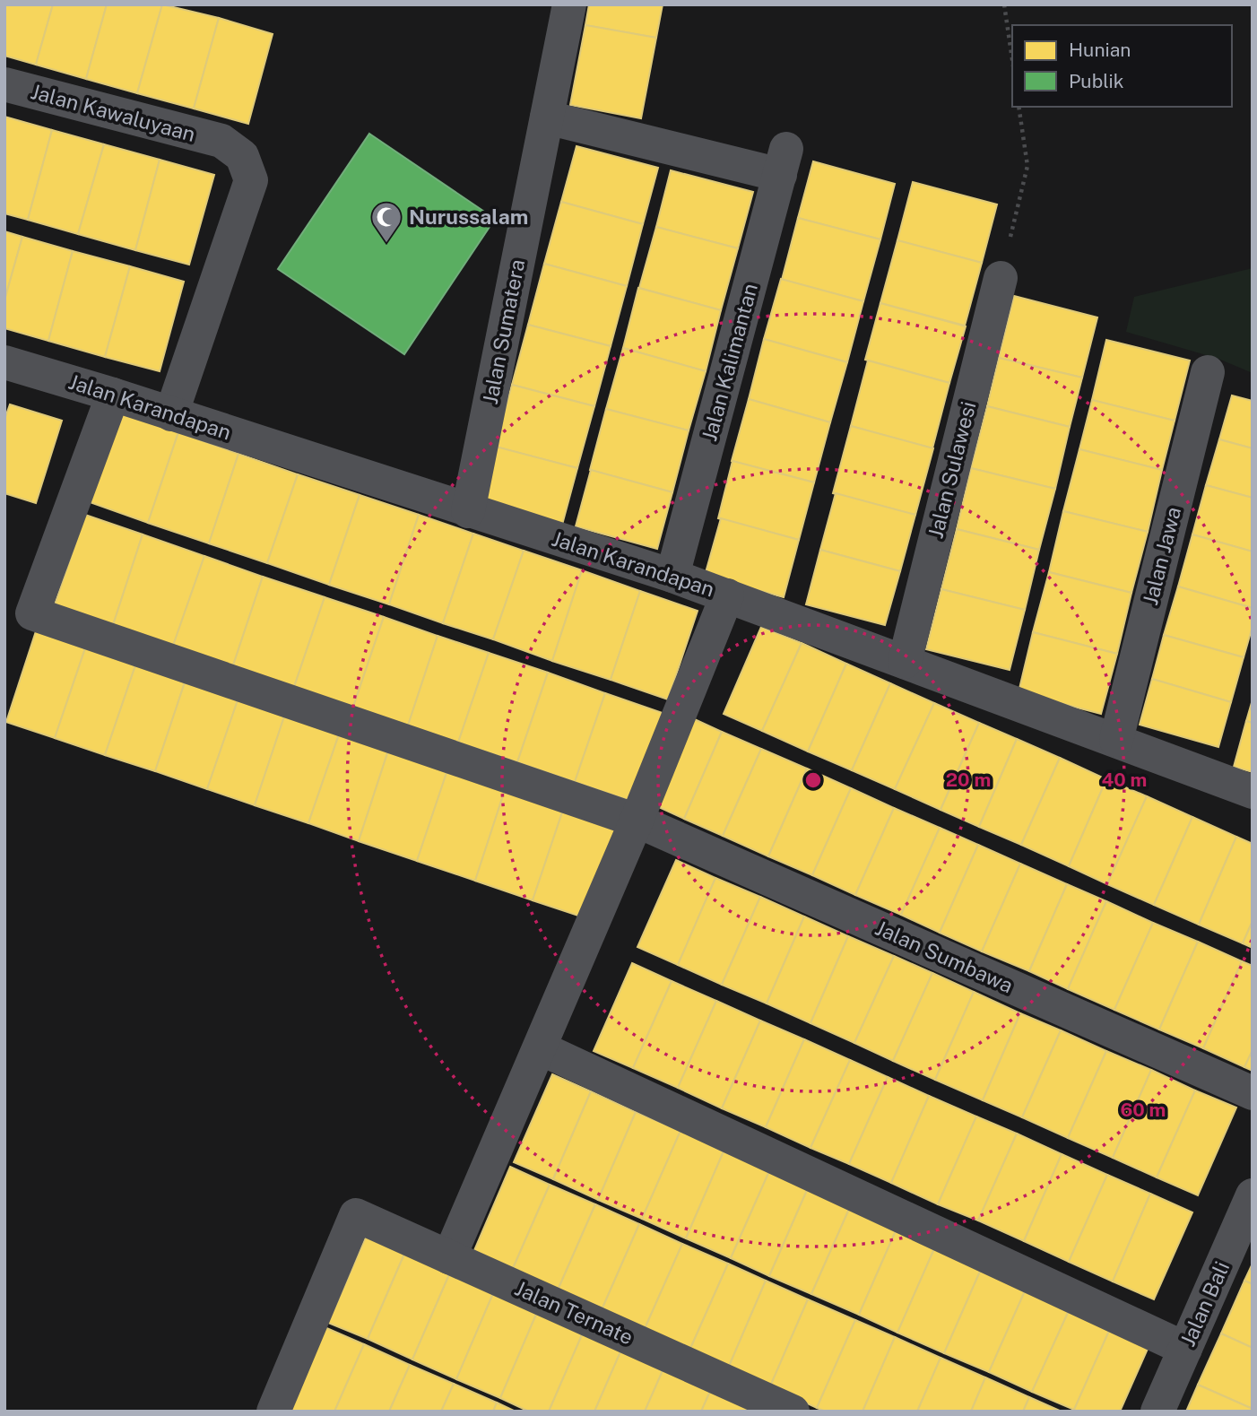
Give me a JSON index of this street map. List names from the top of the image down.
{
  "streets": {
    "street": [
      "Jalan Kawaluyaan",
      "Jalan Sumatera",
      "Jalan Kalimantan",
      "Jalan Karandapan",
      "Jalan Sulawesi",
      "Jalan Jawa",
      "Jalan Sumbawa",
      "Jalan Bali",
      "Jalan Ternate"
    ]
  },
  "crossings": [
    ["Jalan Kawaluyaan", "Jalan Karandapan"],
    ["Jalan Sumatera", "Jalan Kalimantan"],
    ["Jalan Sumatera", "Jalan Karandapan"],
    ["Jalan Kalimantan", "Jalan Karandapan"],
    ["Jalan Karandapan", "Jalan Sulawesi"],
    ["Jalan Karandapan", "Jalan Jawa"],
    ["Jalan Karandapan", "Jalan Sumbawa"]
  ],
  "places": {
    "mosque": ["Nurussalam"]
  },
  "legend": ["Hunian", "Publik"],
  "rings": ["20 m", "40 m", "60 m"]
}
